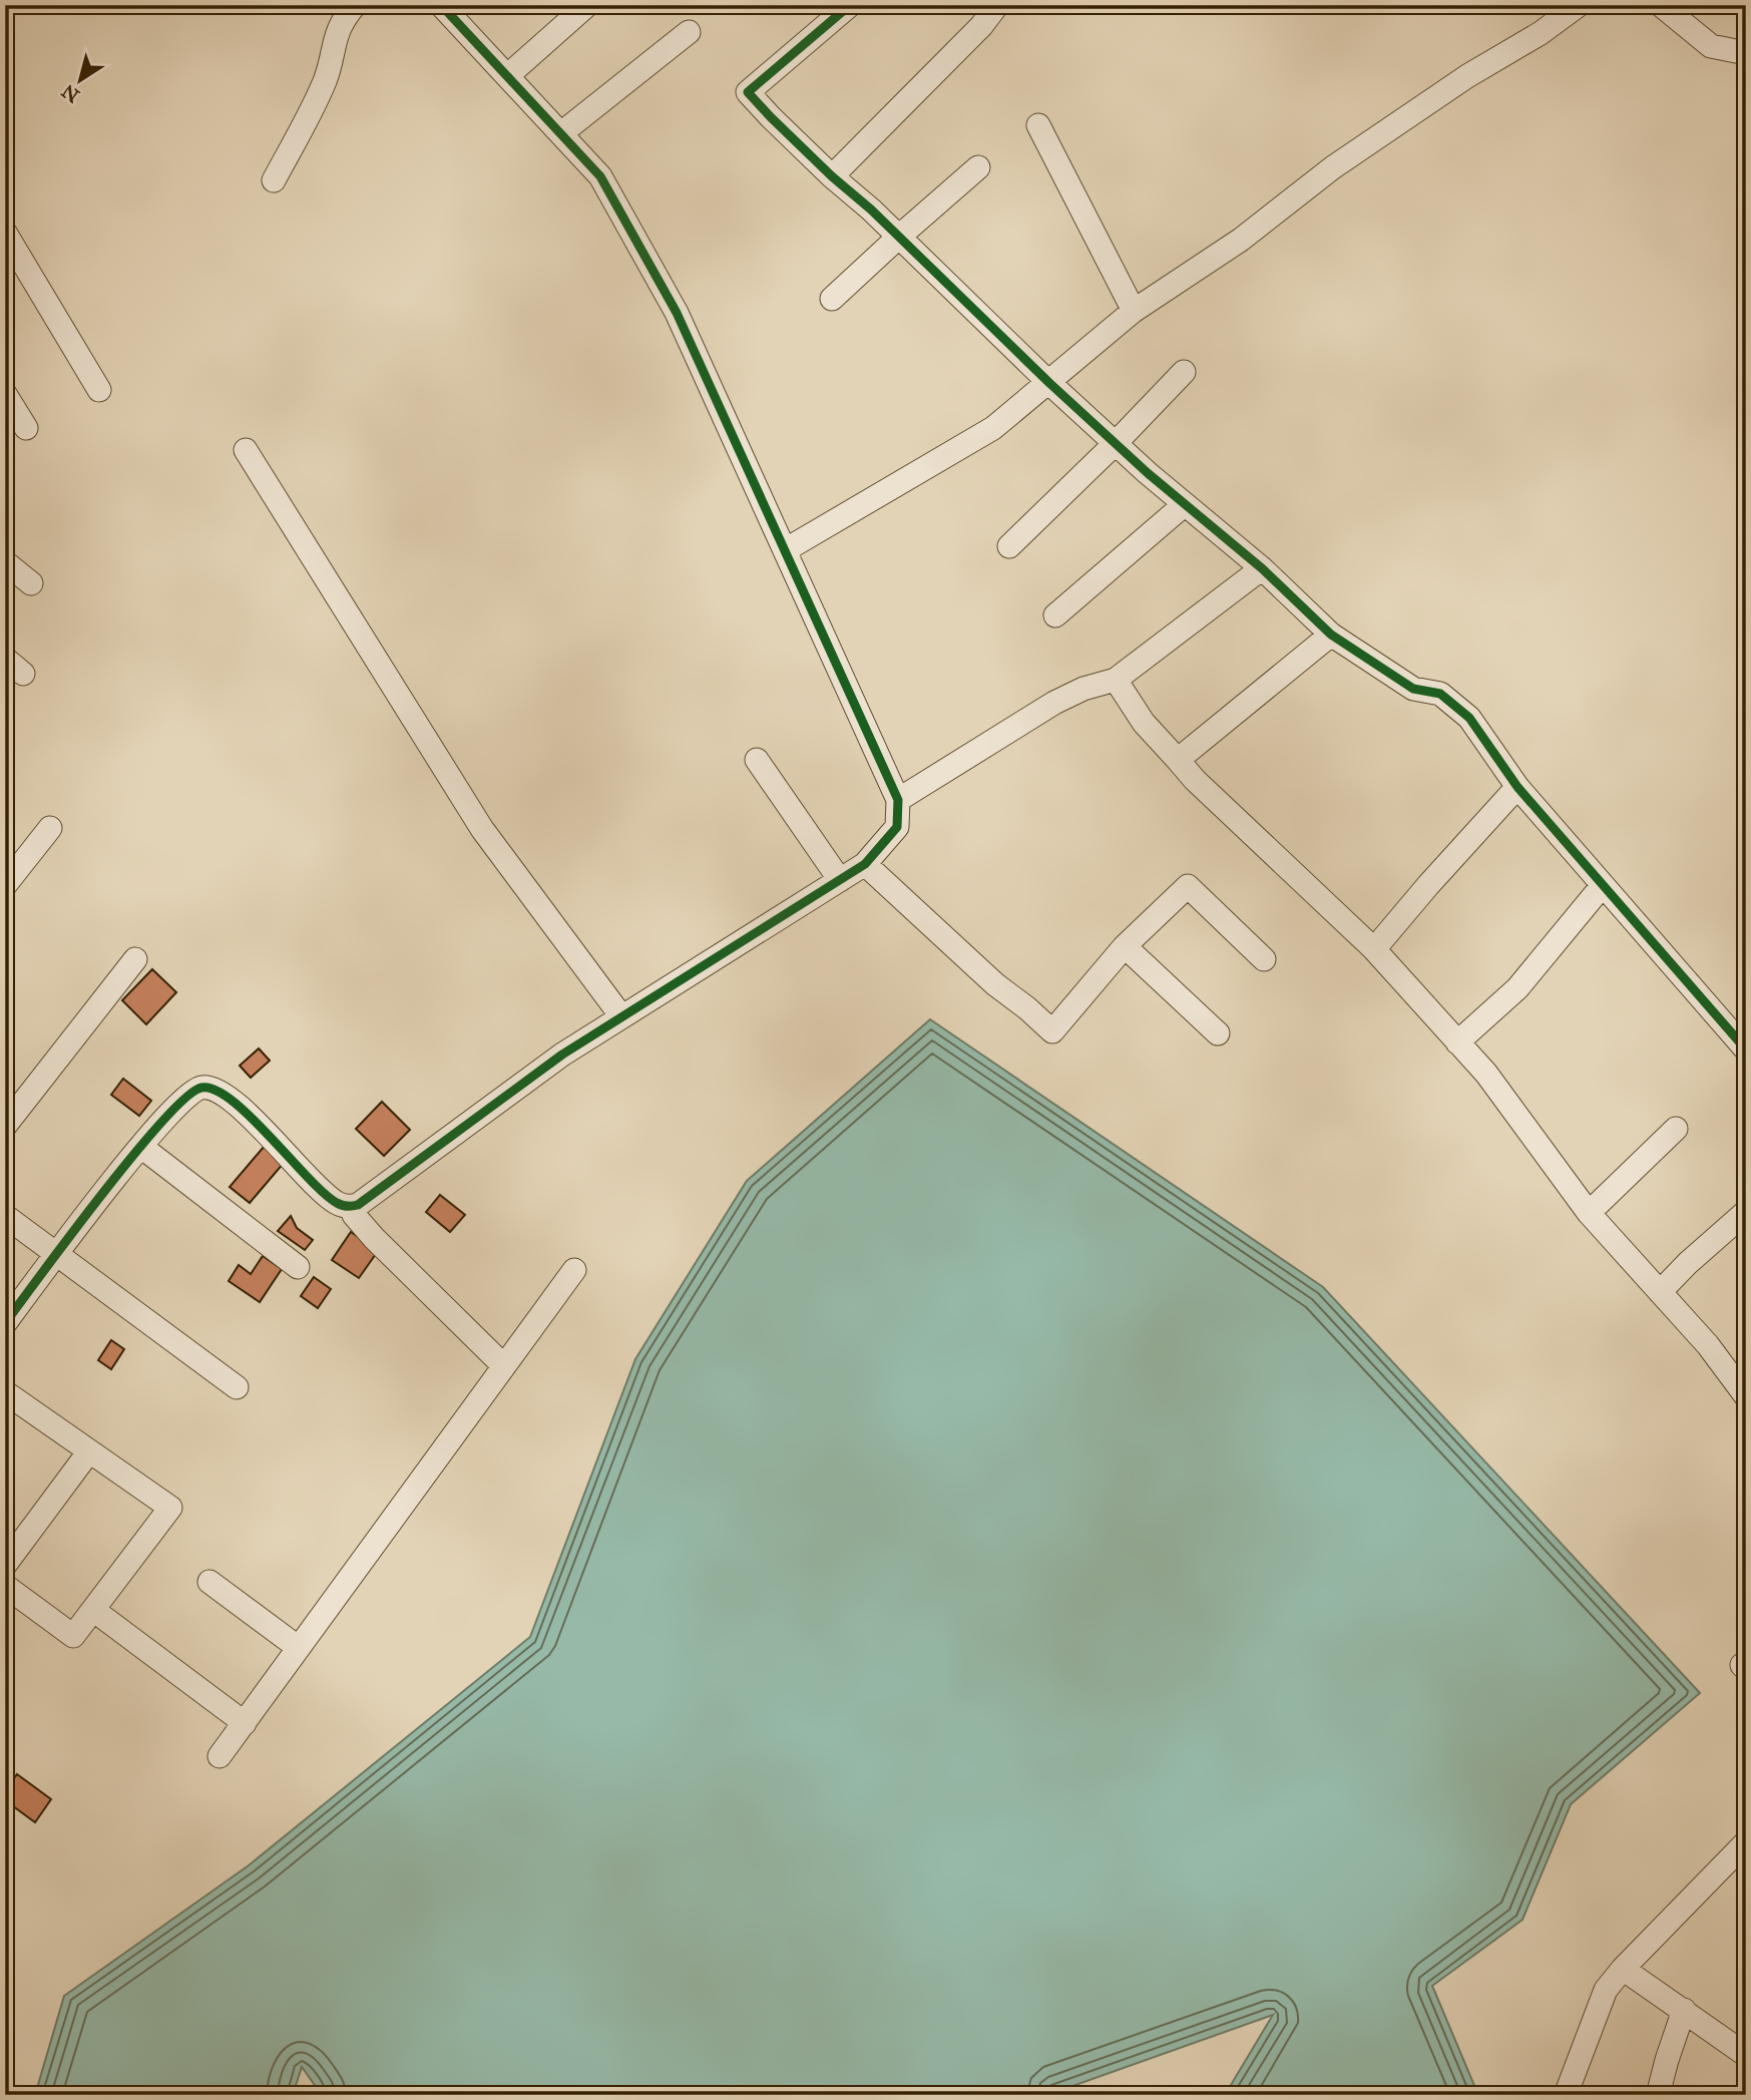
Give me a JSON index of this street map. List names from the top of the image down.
{
  "north": "bottom left"
}
